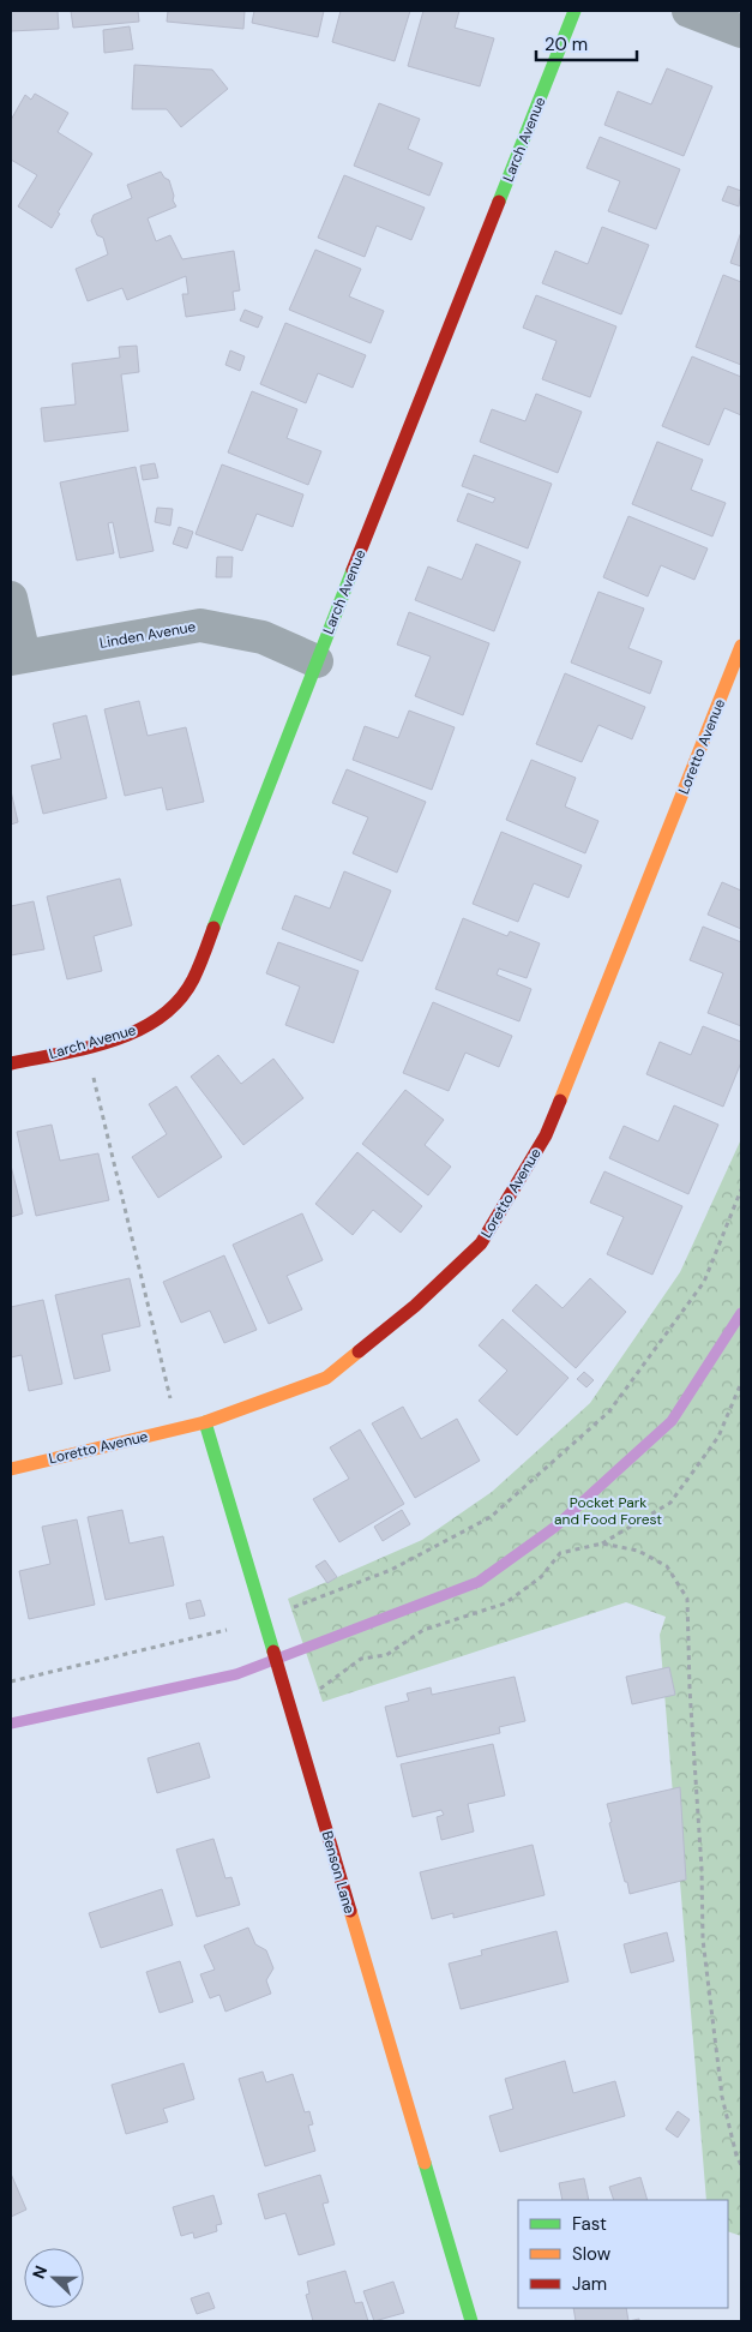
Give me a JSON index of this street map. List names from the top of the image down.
{
  "streets": {
    "street": [
      "Larch Avenue",
      "Linden Avenue",
      "Loretto Avenue",
      "Benson Lane"
    ]
  },
  "crossings": [
    ["Larch Avenue", "Linden Avenue"],
    ["Loretto Avenue", "Benson Lane"]
  ],
  "parks": ["Pocket Park and Food Forest"],
  "legend": ["Fast", "Slow", "Jam"],
  "scale_bar": "20 m",
  "north": "left"
}
